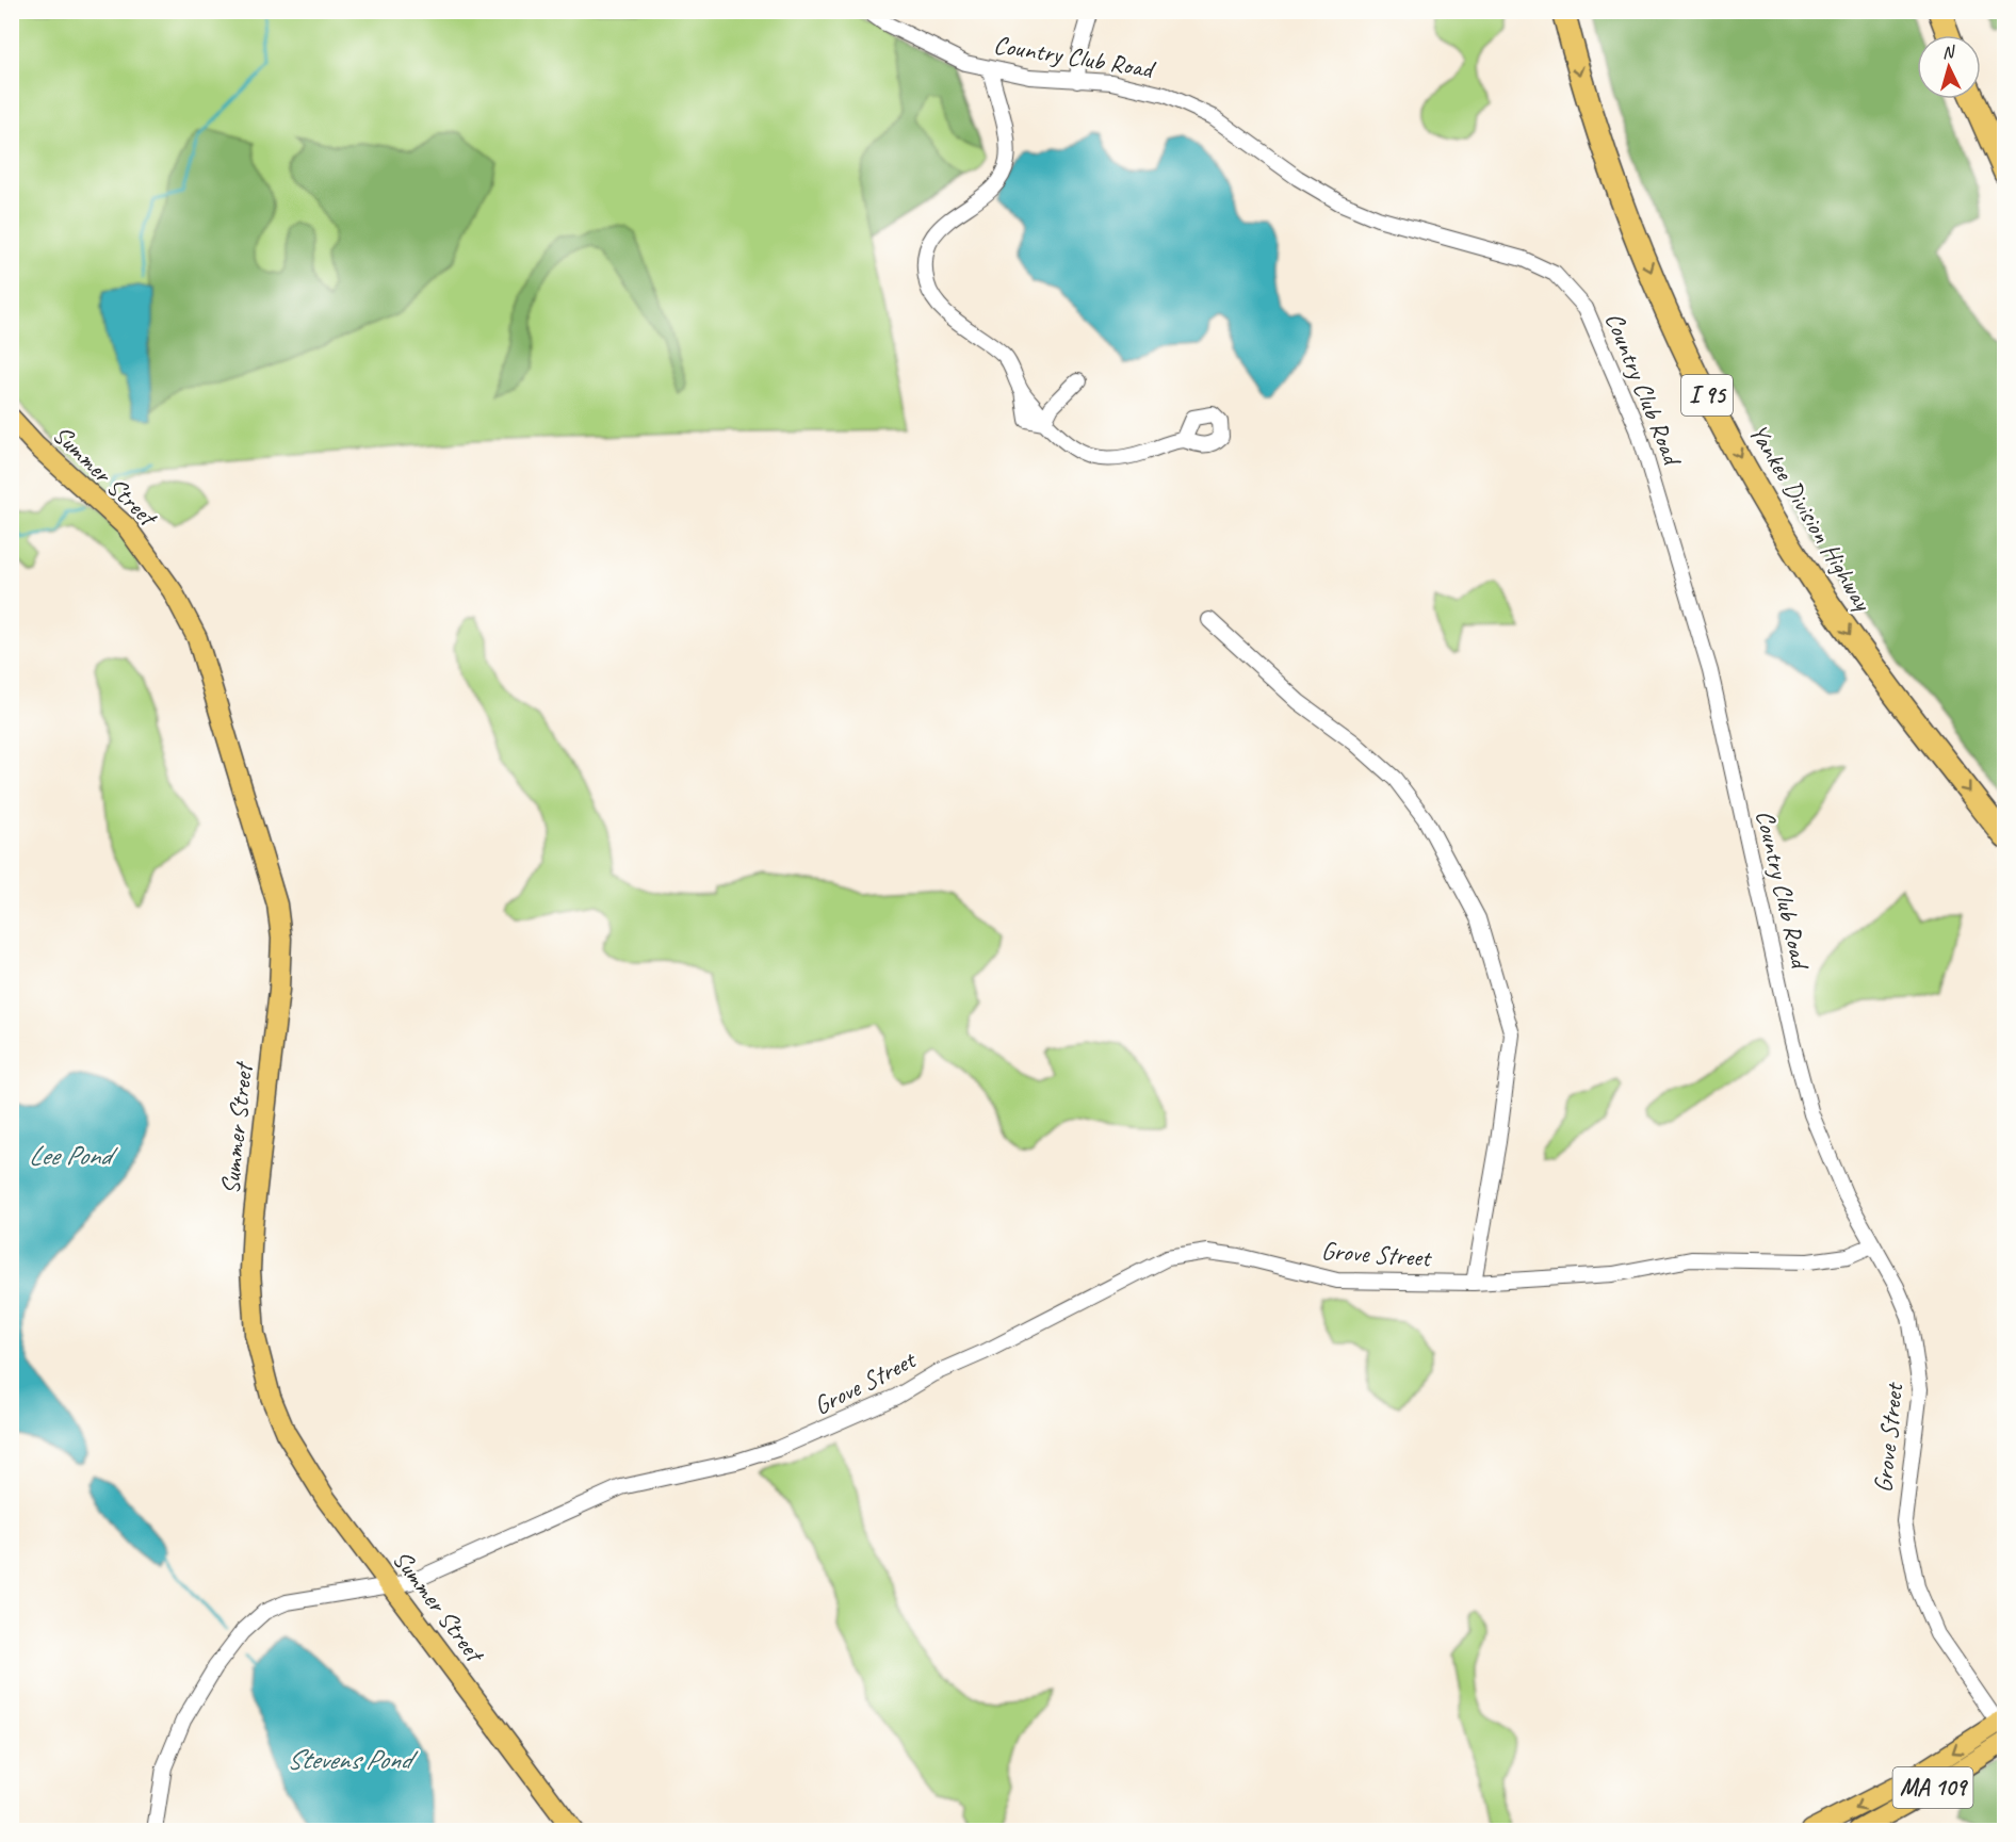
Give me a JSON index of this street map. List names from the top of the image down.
{
  "streets": {
    "highway": ["I 95", "Yankee Division Highway"],
    "main road": ["Summer Street", "MA 109"],
    "street": ["Country Club Road", "Grove Street"]
  },
  "crossings": [
    ["Country Club Road", "Grove Street"],
    ["Summer Street", "Grove Street"],
    ["Grove Street", "MA 109"]
  ],
  "one_way": ["Yankee Division Highway"],
  "water": ["Lee Pond", "Stevens Pond"],
  "north": "top"
}
